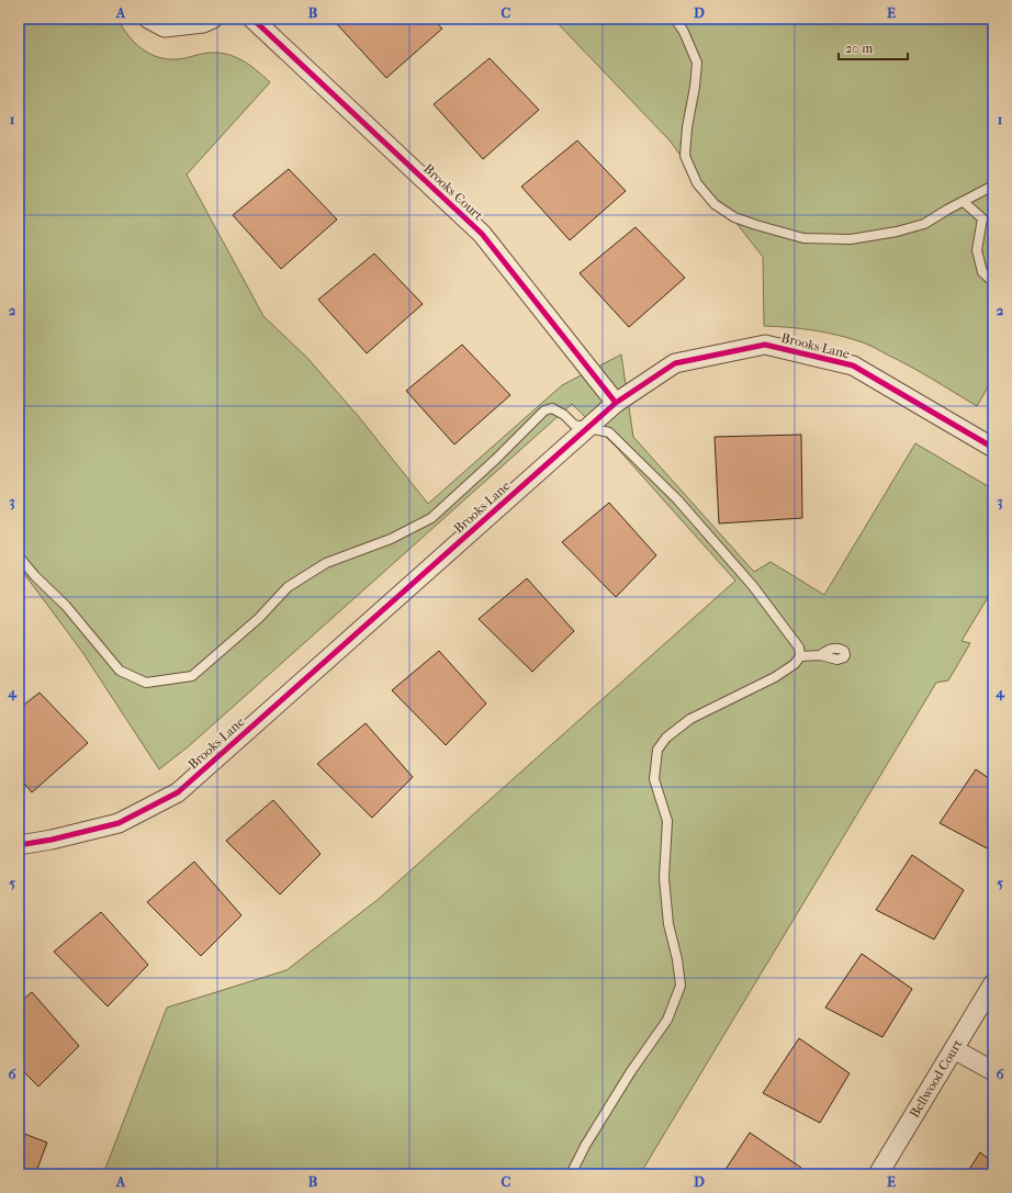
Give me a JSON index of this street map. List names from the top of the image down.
{
  "streets": {
    "street": ["Brooks Court", "Brooks Lane", "Bellwood Court"]
  },
  "crossings": [
    ["Brooks Court", "Brooks Lane"]
  ],
  "scale_bar": "20 m",
  "grid": {
    "columns": [
      "A",
      "B",
      "C",
      "D",
      "E"
    ],
    "rows": [
      "1",
      "2",
      "3",
      "4",
      "5",
      "6"
    ]
  }
}
